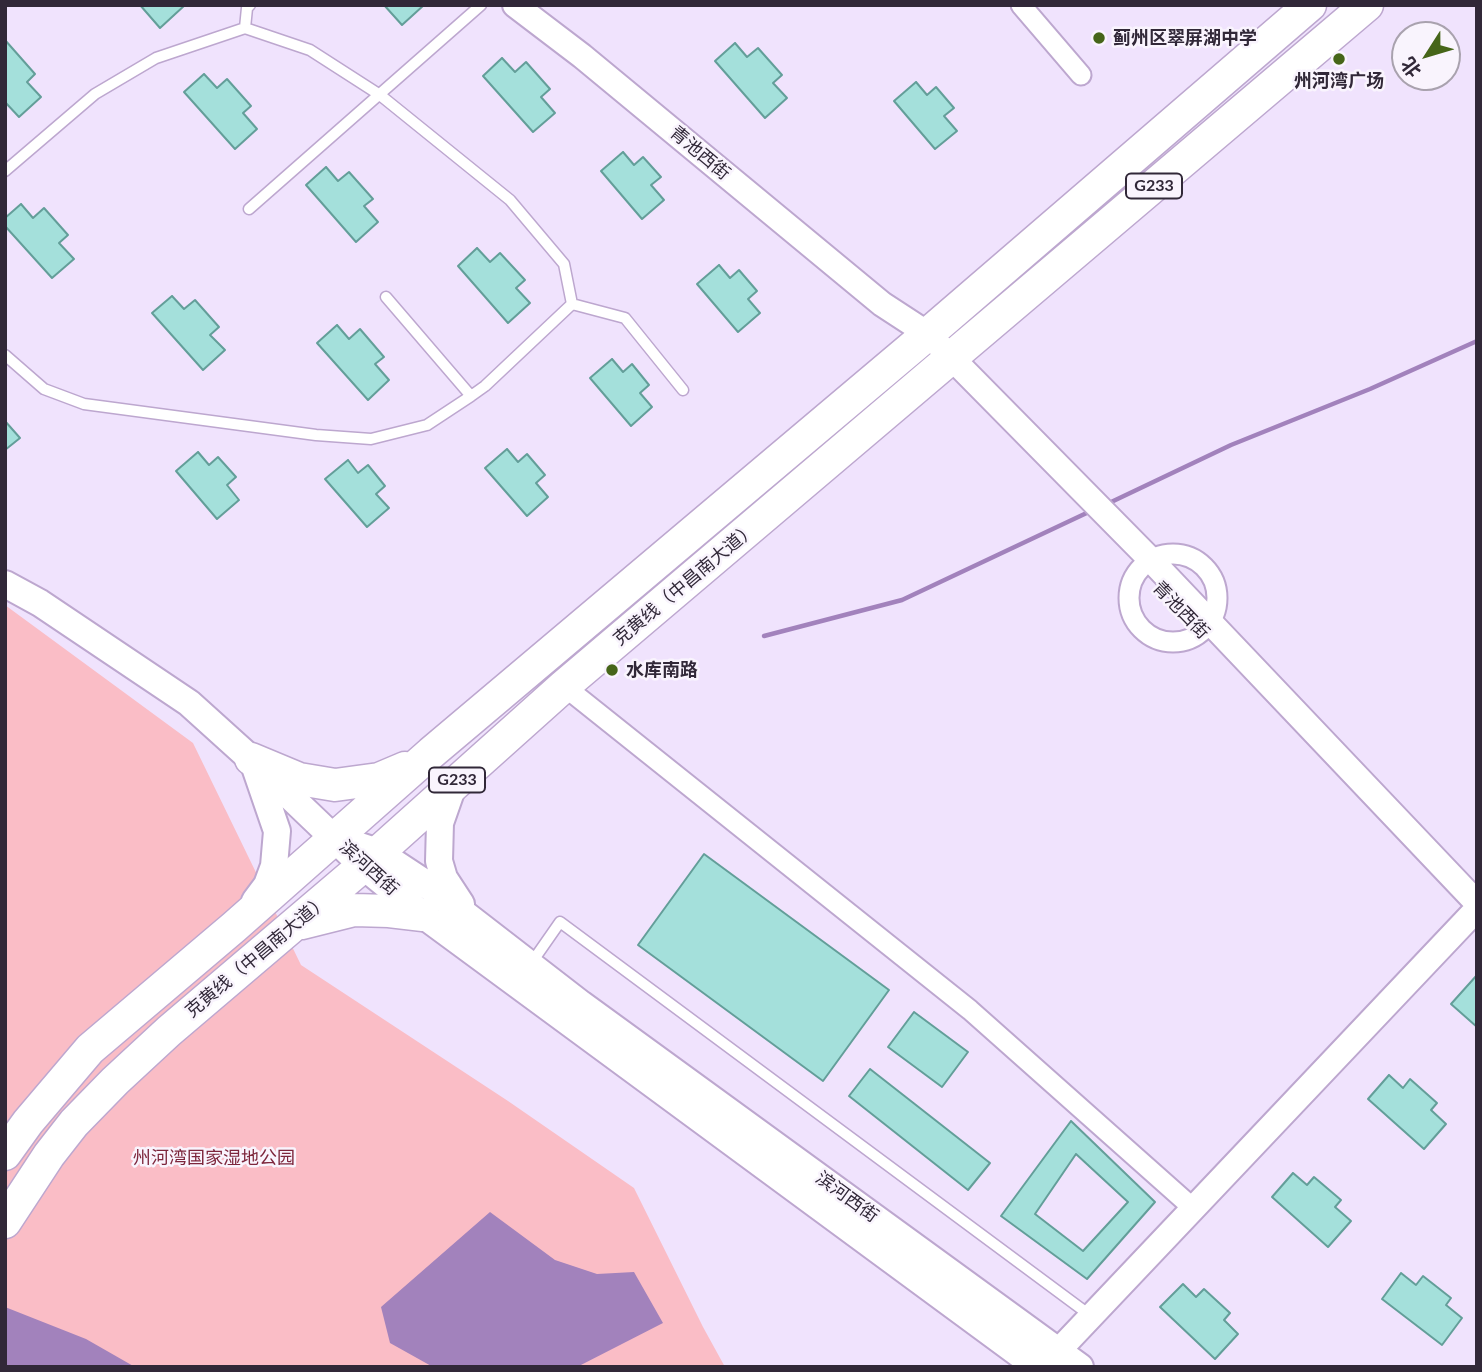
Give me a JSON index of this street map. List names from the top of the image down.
{
  "streets": {
    "highway": ["G233", "克黄线（中昌南大道）"],
    "main road": ["滨河西街"],
    "street": ["青池西街"]
  },
  "crossings": [
    ["青池西街", "克黄线（中昌南大道）"],
    ["克黄线（中昌南大道）", "滨河西街"]
  ],
  "parks": ["州河湾国家湿地公园"],
  "places": ["蓟州区翠屏湖中学", "州河湾广场", "水库南路"],
  "north": "bottom left"
}
